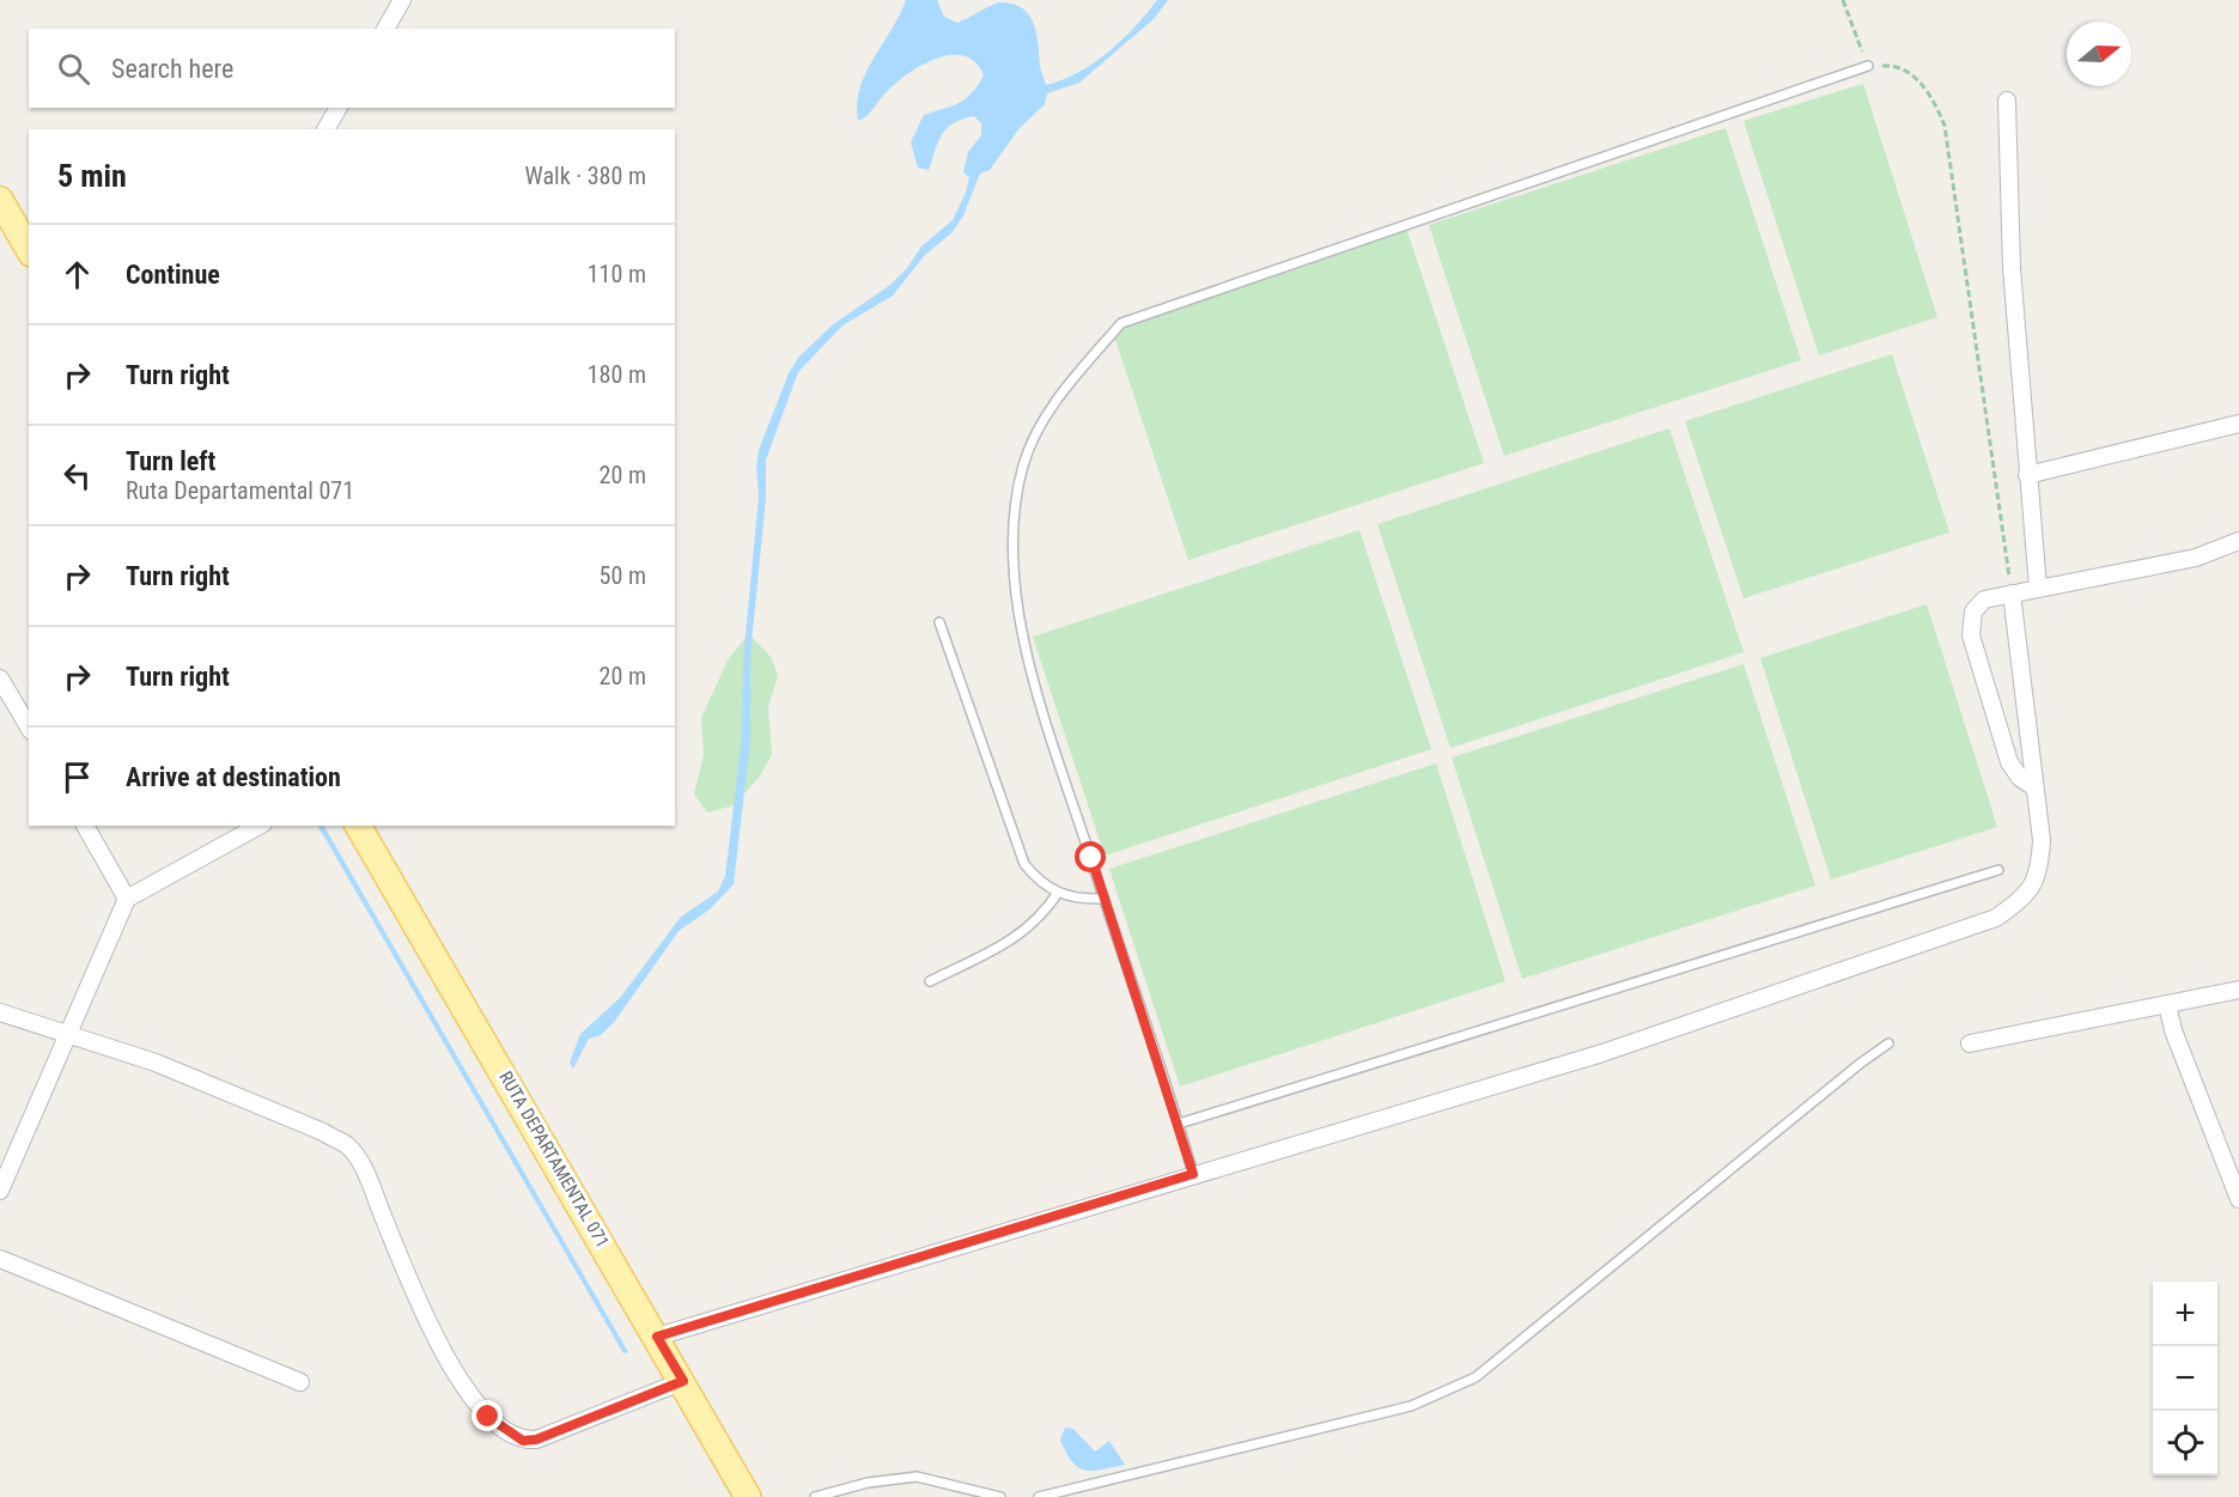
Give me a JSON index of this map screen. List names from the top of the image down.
{
  "streets": {
    "main road": ["RUTA DEPARTAMENTAL 071"]
  },
  "north": "right",
  "page": {
    "search": "Search here",
    "heading": ["5 min", "Walk · 380 m"],
    "list": [
      ["Continue", "110 m"],
      ["Turn right", "180 m"],
      ["Turn left", "Ruta Departamental 071", "20 m"],
      ["Turn right", "50 m"],
      ["Turn right", "20 m"],
      "Arrive at destination"
    ],
    "map_buttons": ["+", "−"]
  }
}
